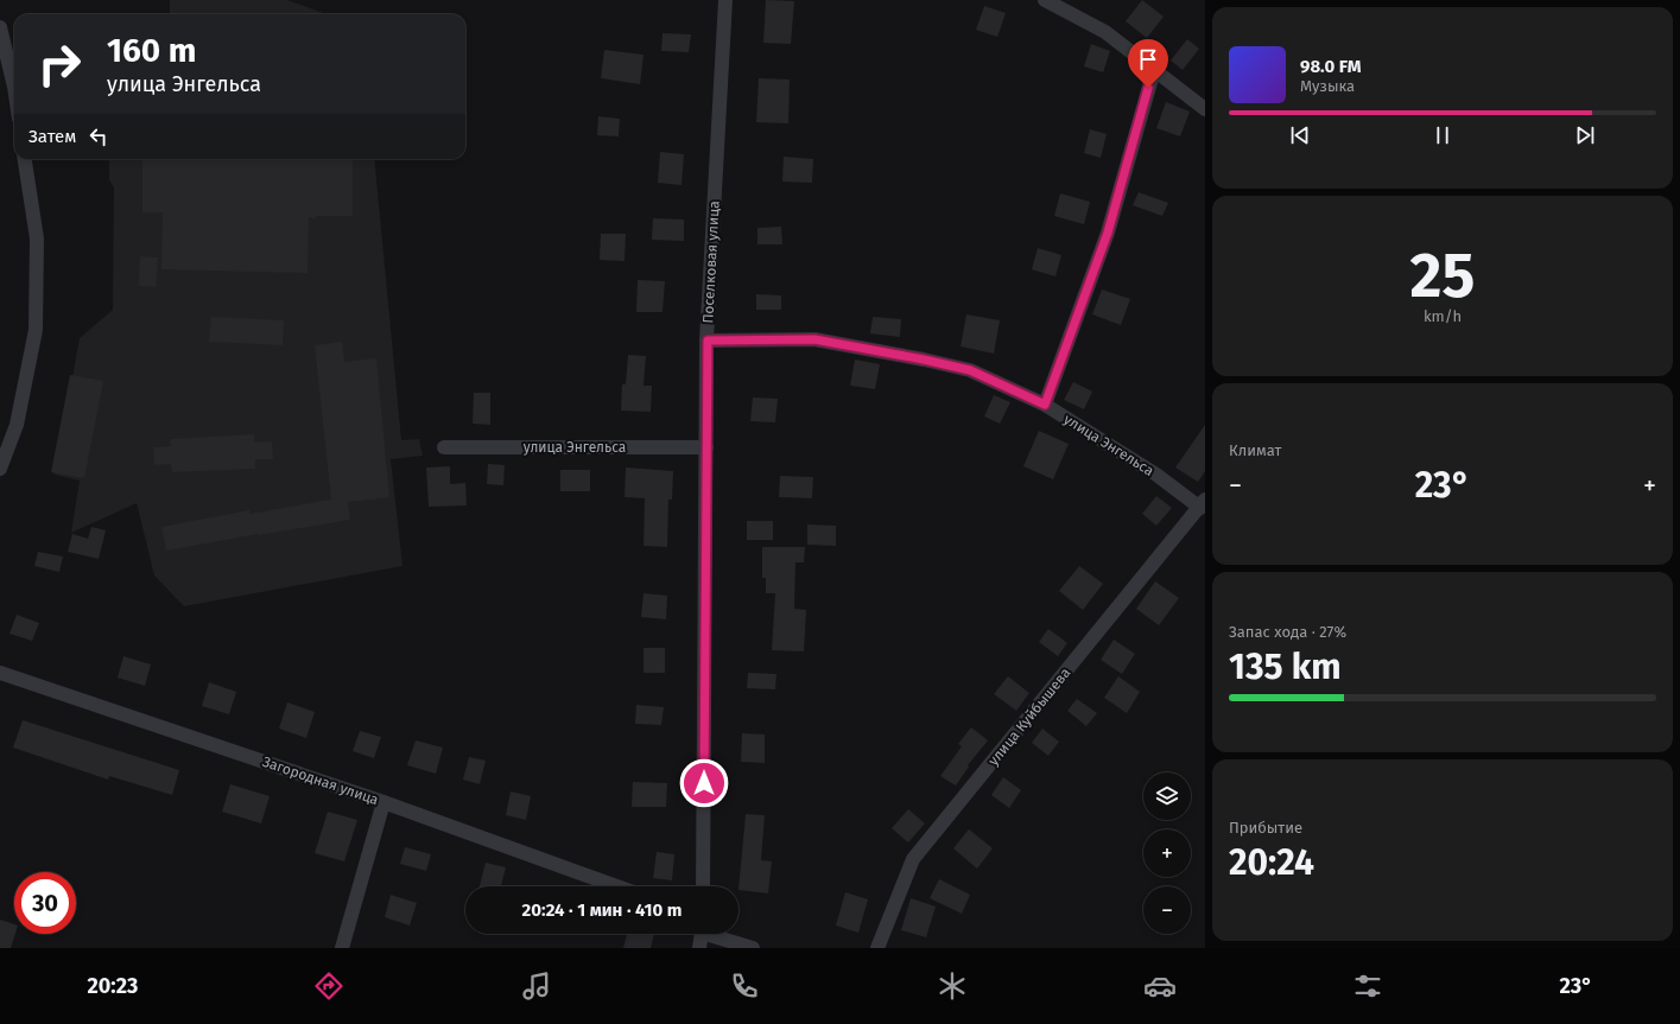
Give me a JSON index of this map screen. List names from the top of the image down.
{
  "streets": {
    "street": [
      "Поселковая улица",
      "улица Энгельса",
      "улица Куйбышева",
      "Загородная улица"
    ]
  },
  "crossings": [
    ["Поселковая улица", "улица Энгельса"],
    ["улица Энгельса", "улица Куйбышева"]
  ],
  "page": {
    "turn": ["160 m", "улица Энгельса"],
    "song": ["98.0 FM", "Музыка"],
    "then": "Затем",
    "tile": [
      ["25", "km/h"],
      "Климат",
      ["Запас хода · 27%", "135 km"],
      ["Прибытие", "20:24"]
    ],
    "heat": ["−", "23°", "+"],
    "map_buttons": ["+", "−"],
    "limit": "30",
    "trip": "20:24 · 1 мин · 410 m",
    "tabs": ["20:23", "23°"]
  }
}
